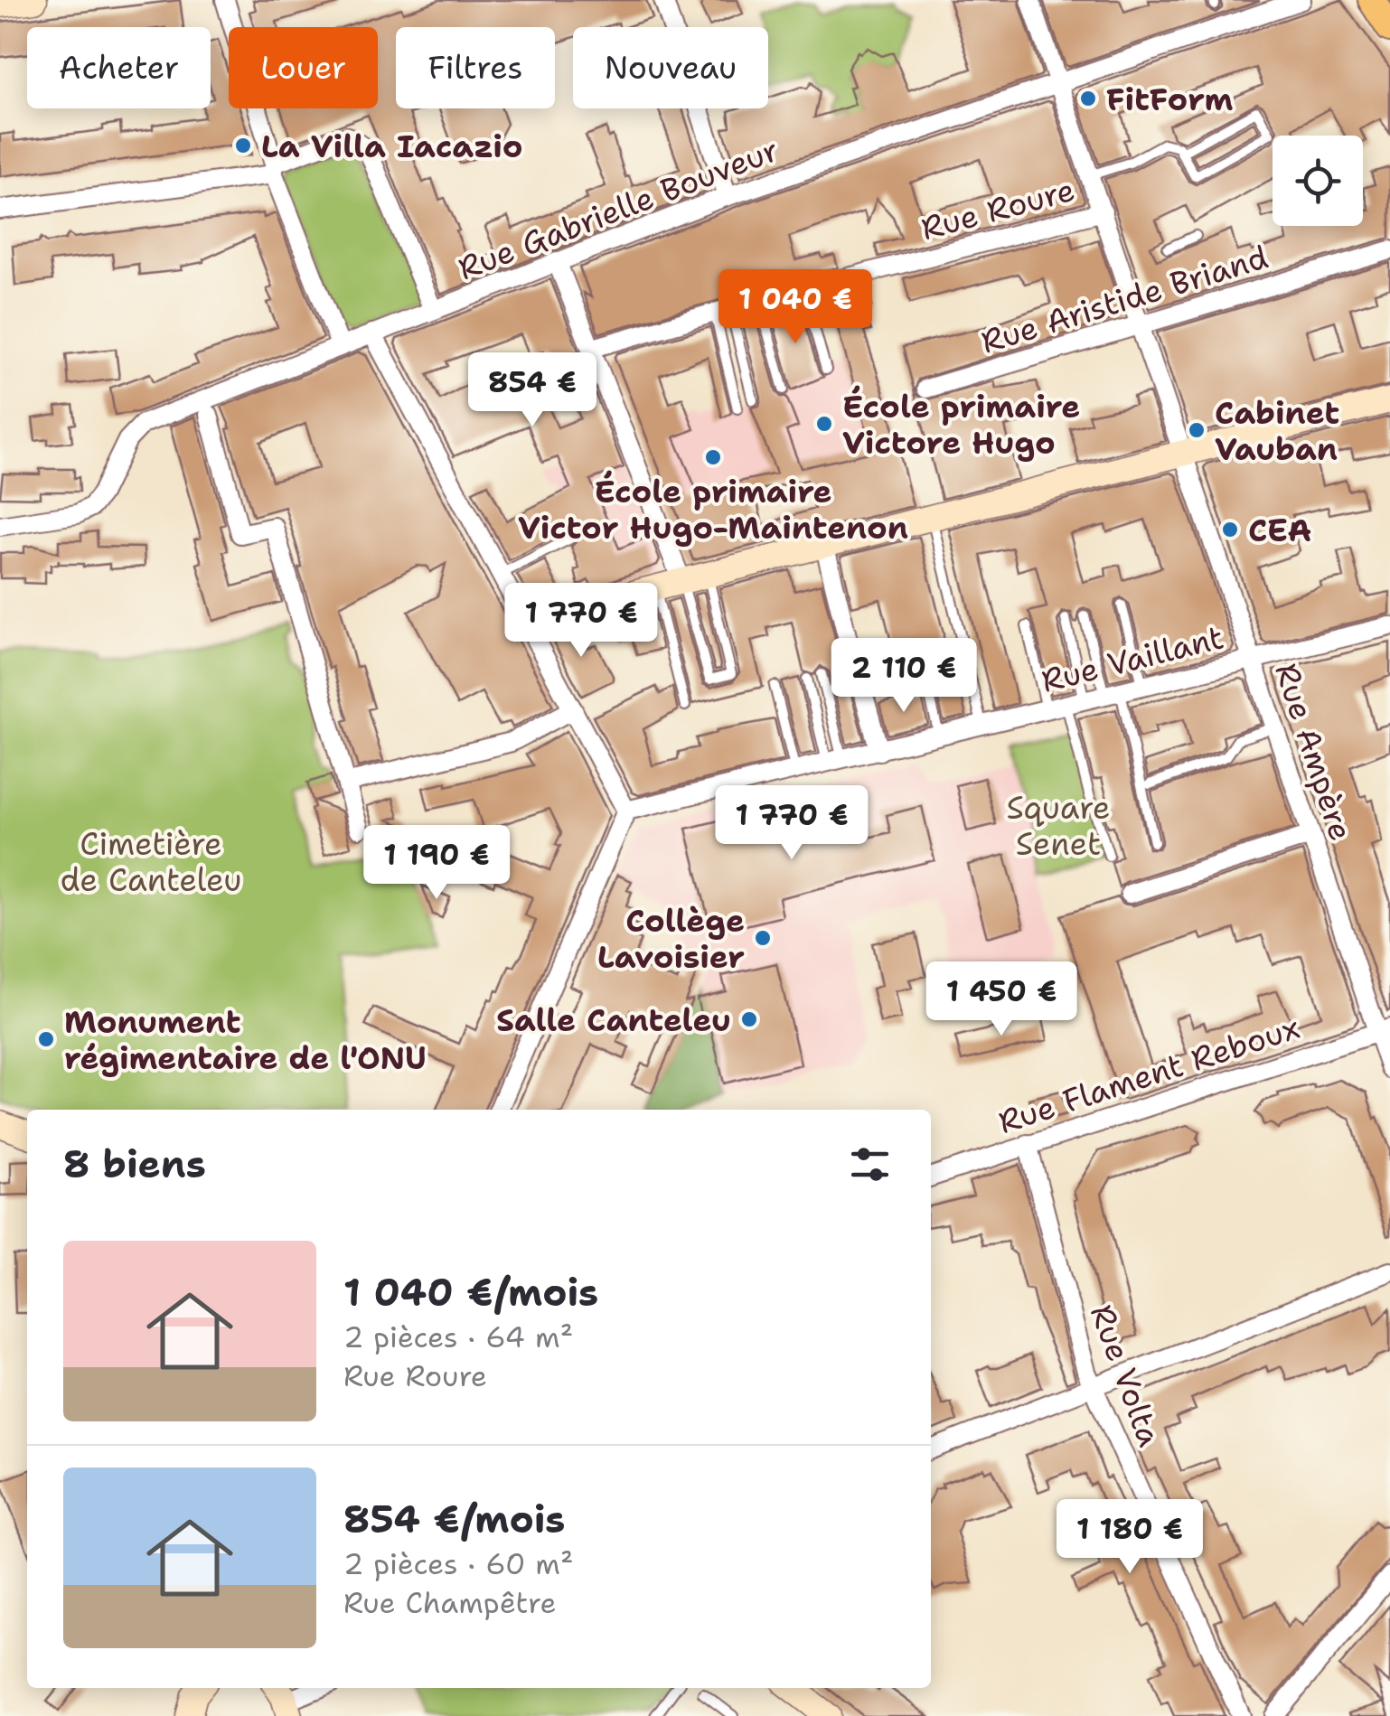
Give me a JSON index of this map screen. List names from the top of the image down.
{
  "streets": {
    "street": [
      "Rue Gabrielle Bouveur",
      "Rue Roure",
      "Rue Aristide Briand",
      "Rue Vaillant",
      "Rue Ampère",
      "Rue Flament Reboux",
      "Rue Volta"
    ]
  },
  "crossings": [
    ["Rue Gabrielle Bouveur", "Rue Ampère"],
    ["Rue Roure", "Rue Ampère"],
    ["Rue Aristide Briand", "Rue Ampère"],
    ["Rue Vaillant", "Rue Ampère"],
    ["Rue Ampère", "Rue Flament Reboux"],
    ["Rue Flament Reboux", "Rue Volta"]
  ],
  "parks": ["Square Senet", "Cimetière de Canteleu"],
  "places": [
    "FitForm",
    "La Villa Iacazio",
    "École primaire Victore Hugo",
    "Cabinet Vauban",
    "École primaire Victor Hugo-Maintenon",
    "CEA",
    "Collège Lavoisier",
    "Salle Canteleu",
    "Monument régimentaire de l'ONU"
  ],
  "page": {
    "chip": [
      "Acheter",
      "Louer",
      "Filtres",
      "Nouveau"
    ],
    "price": [
      "1 040 €",
      "854 €",
      "1 770 €",
      "2 110 €",
      "1 770 €",
      "1 190 €",
      "1 450 €",
      "1 180 €"
    ],
    "heading": "8 biens",
    "list": [
      {
        "name": "1 040 €/mois",
        "note": "2 pièces · 64 m² · Rue Roure"
      },
      {
        "name": "854 €/mois",
        "note": "2 pièces · 60 m² · Rue Champêtre"
      }
    ]
  }
}
